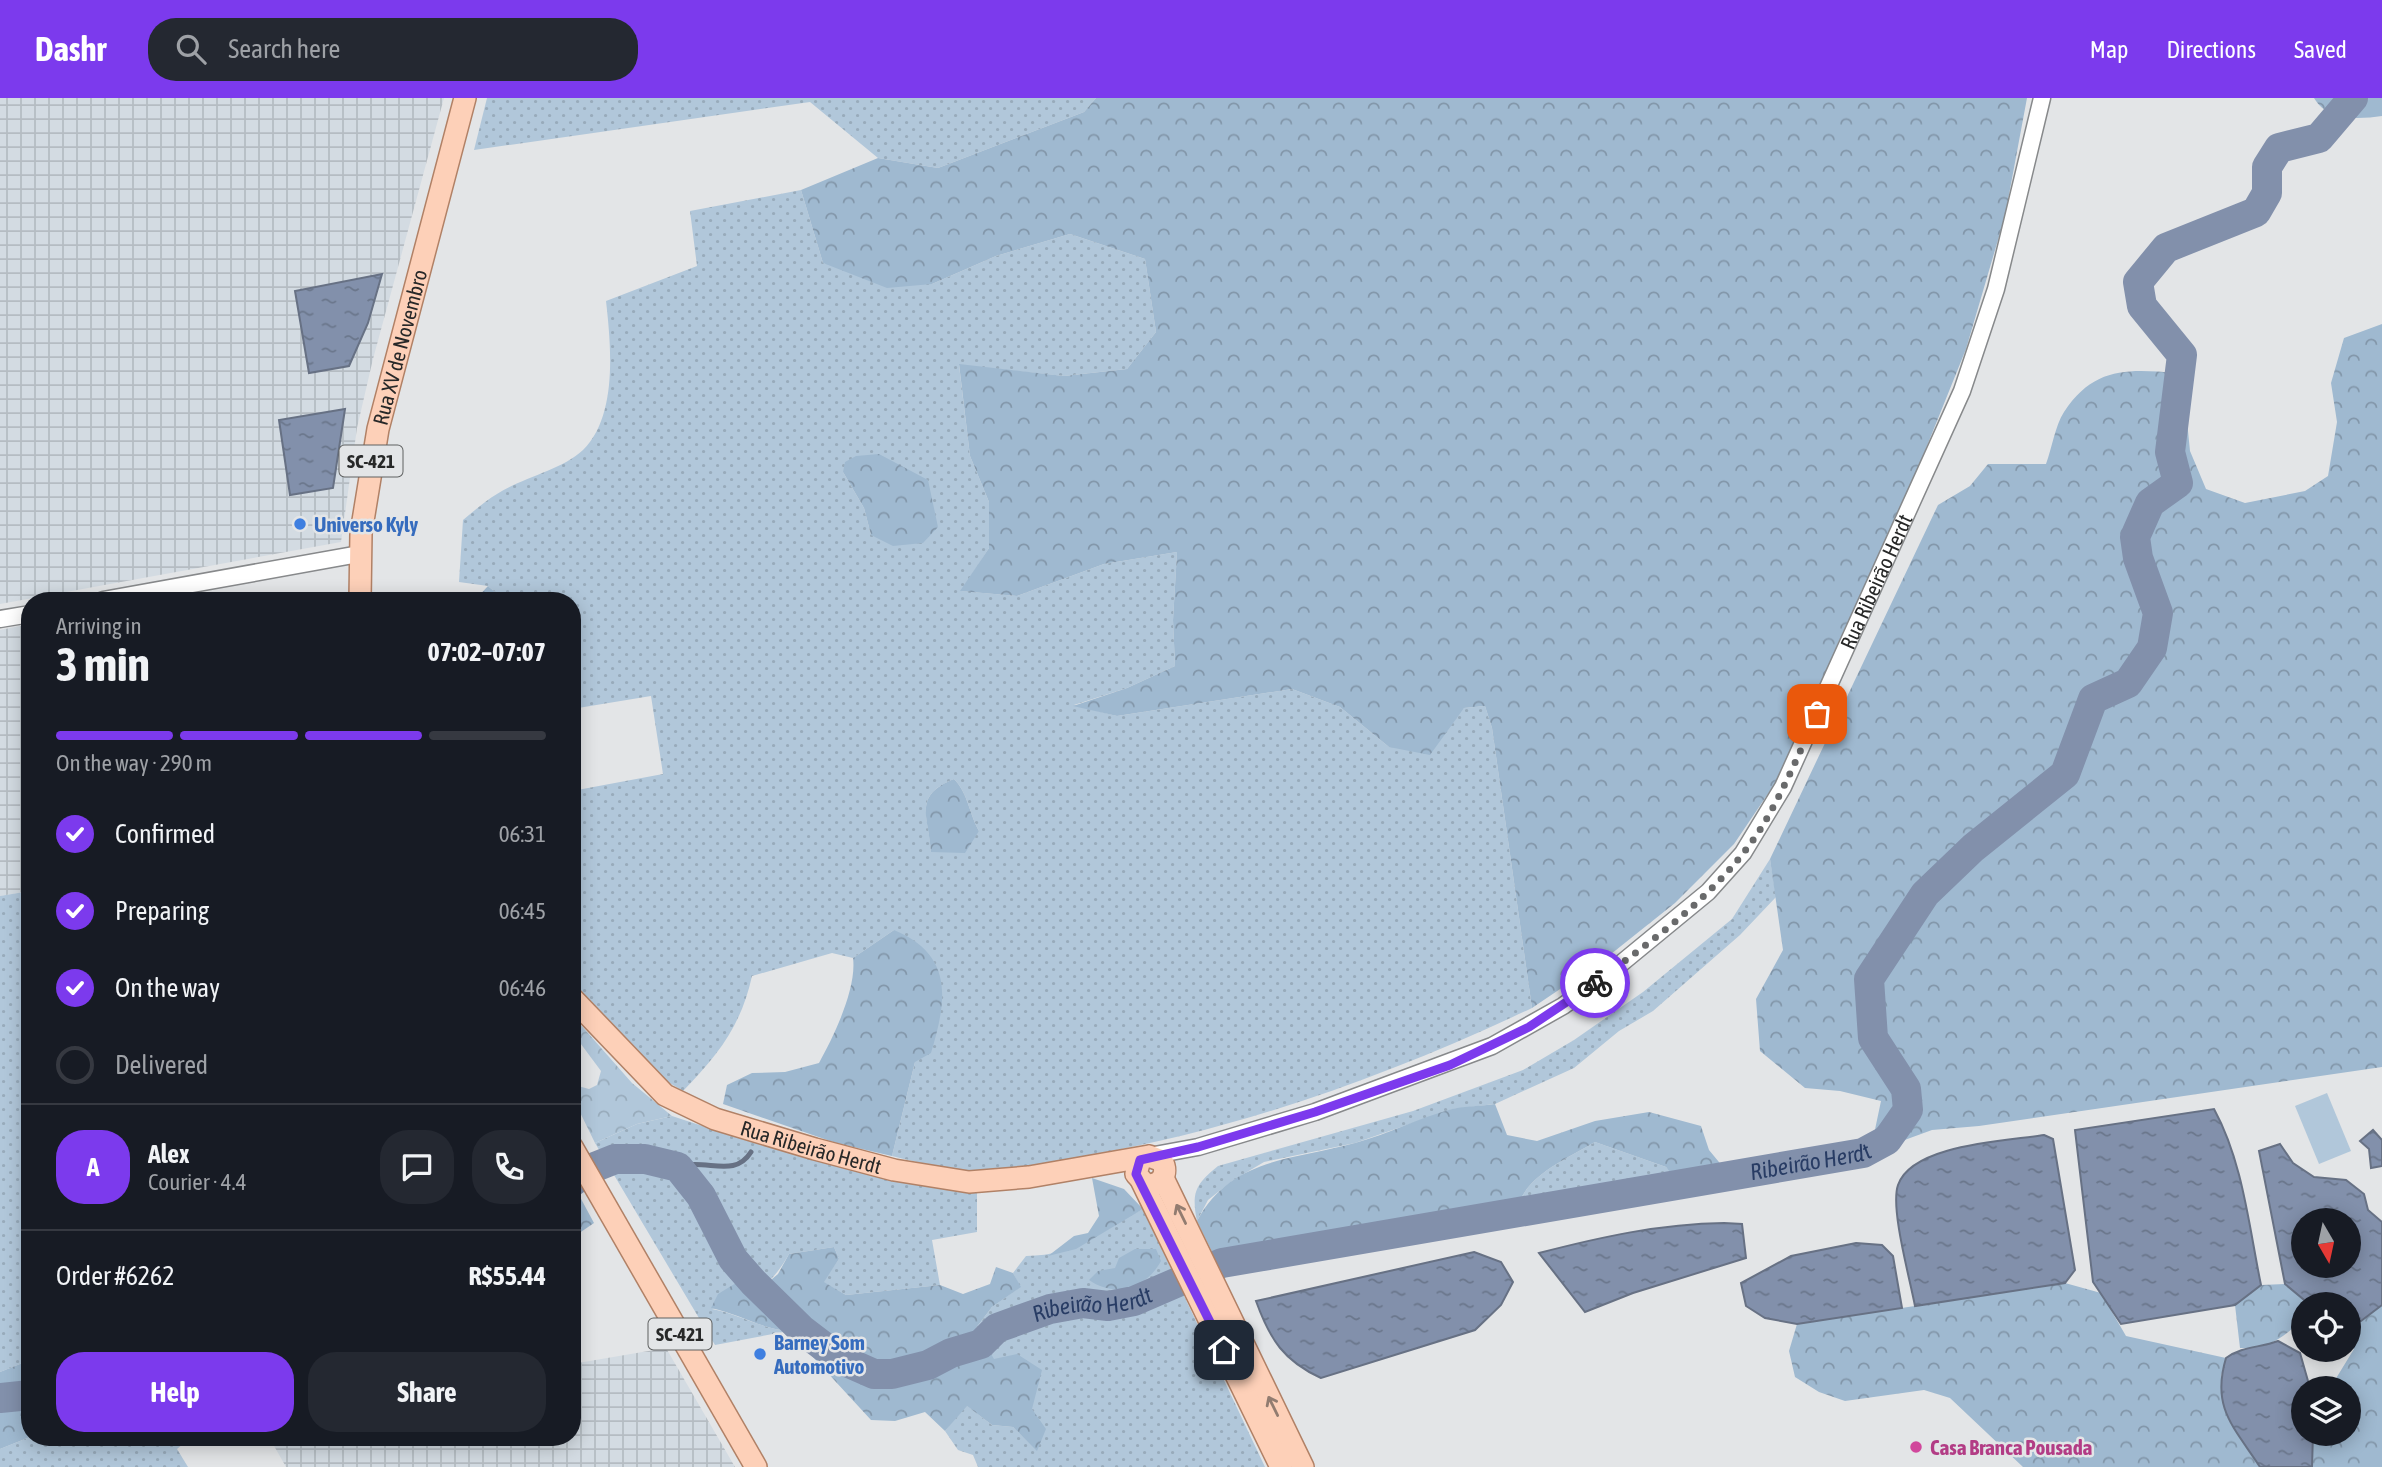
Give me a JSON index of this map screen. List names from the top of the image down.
{
  "streets": {
    "main road": ["Rua XV de Novembro", "SC-421", "Rua Ribeirão Herdt"]
  },
  "water": ["Ribeirão Herdt"],
  "places": ["Universo Kyly", "Barney Som Automotivo", "Casa Branca Pousada"],
  "north": "bottom",
  "page": {
    "header": "Dashr",
    "search": "Search here",
    "nav": ["Map", "Directions", "Saved"],
    "heading": ["3 min", "Arriving in", "07:02–07:07"],
    "panel": [
      "Alex",
      "Courier · 4.4",
      "Order #6262",
      "R$55.44"
    ],
    "bar": "On the way · 290 m",
    "list": [
      ["Confirmed", "06:31"],
      ["Preparing", "06:45"],
      ["On the way", "06:46"],
      "Delivered"
    ],
    "round": "A",
    "buttons": ["Help", "Share"]
  }
}
